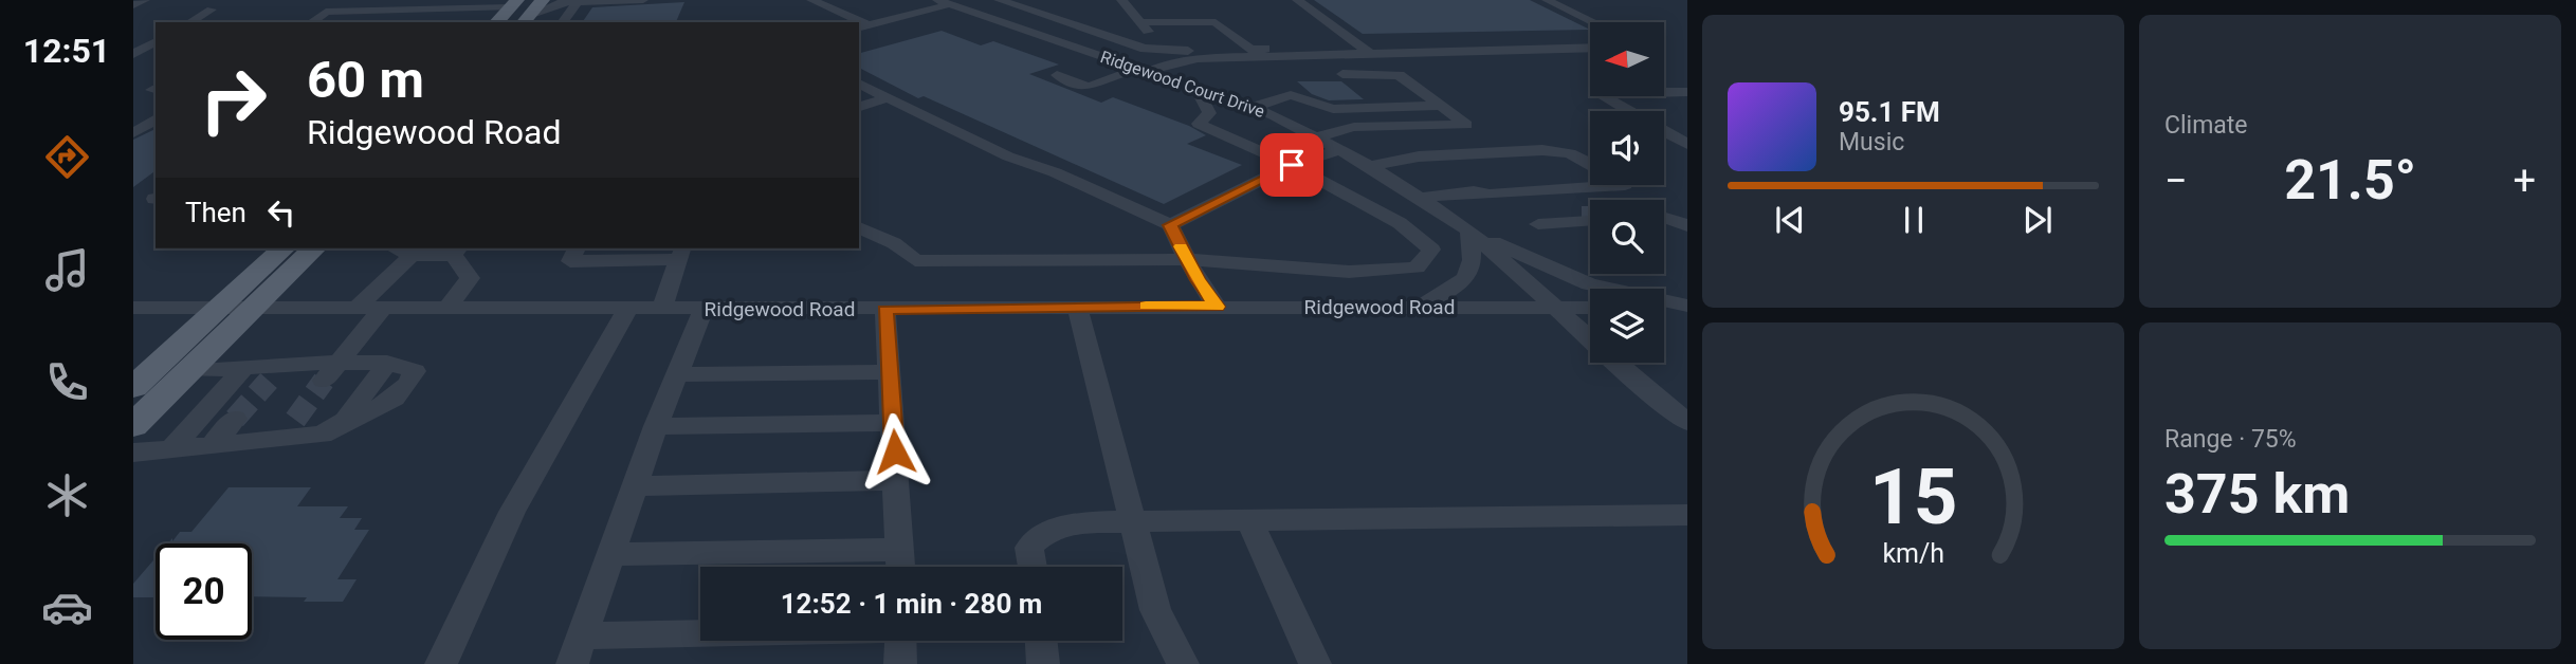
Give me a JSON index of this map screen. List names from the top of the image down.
{
  "streets": {
    "street": ["Ridgewood Court Drive", "Ridgewood Road"]
  },
  "crossings": [
    ["Ridgewood Court Drive", "Ridgewood Road"]
  ],
  "north": "left",
  "page": {
    "tabs": "12:51",
    "tile": [
      "Climate",
      ["Range · 75%", "375 km"]
    ],
    "turn": ["60 m", "Ridgewood Road"],
    "song": ["95.1 FM", "Music"],
    "heat": ["−", "21.5°", "+"],
    "then": "Then",
    "limit": "20",
    "trip": "12:52 · 1 min · 280 m",
    "gauge": ["15", "km/h"]
  }
}
